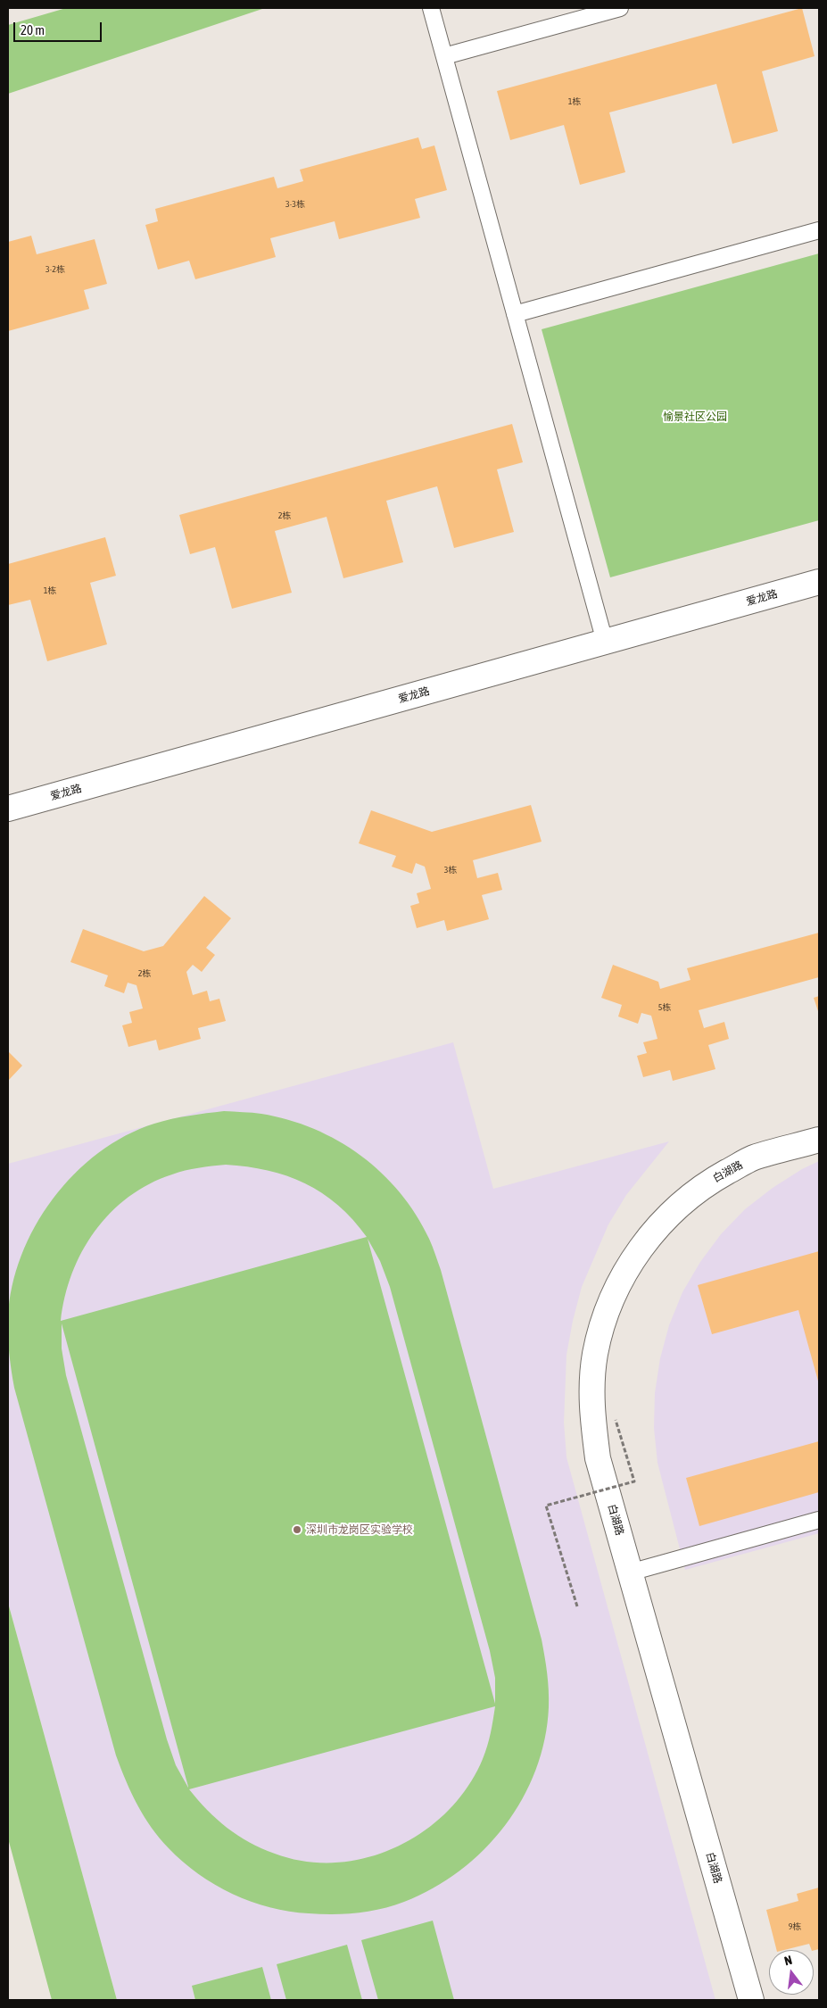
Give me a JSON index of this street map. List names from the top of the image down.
{
  "streets": {
    "street": ["爱龙路", "白湖路"]
  },
  "parks": ["愉景社区公园"],
  "places": ["深圳市龙岗区实验学校"],
  "house_numbers": [
    "1栋",
    "3-3栋",
    "3-2栋",
    "2栋",
    "1栋",
    "3栋",
    "2栋",
    "5栋",
    "9栋"
  ],
  "scale_bar": "20 m",
  "north": "top"
}
